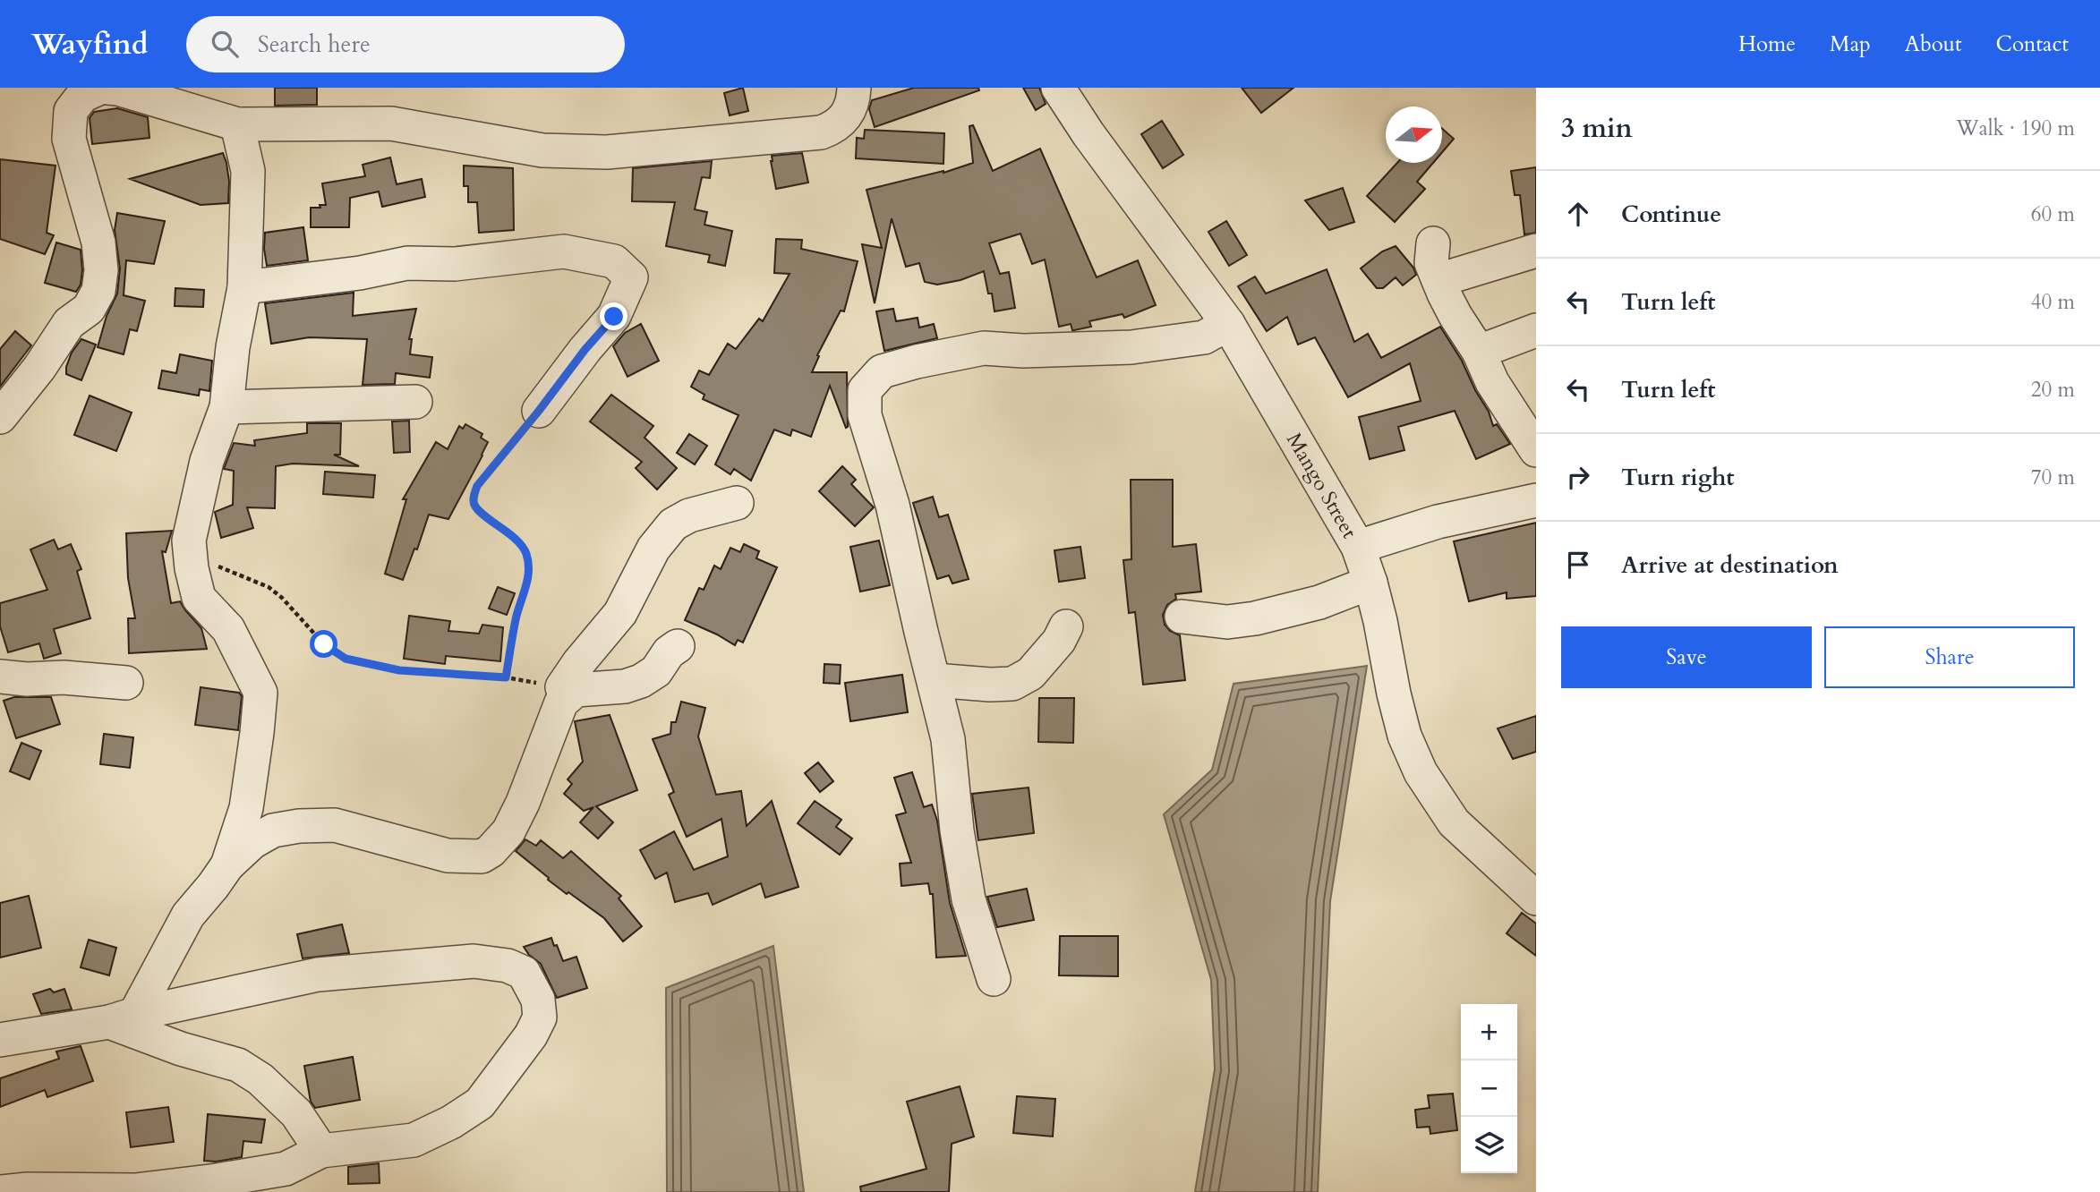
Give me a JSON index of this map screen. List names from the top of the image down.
{
  "streets": {
    "street": ["Mango Street"]
  },
  "north": "right",
  "page": {
    "header": "Wayfind",
    "search": "Search here",
    "nav": [
      "Home",
      "Map",
      "About",
      "Contact"
    ],
    "heading": ["3 min", "Walk · 190 m"],
    "list": [
      ["Continue", "60 m"],
      ["Turn left", "40 m"],
      ["Turn left", "20 m"],
      ["Turn right", "70 m"],
      "Arrive at destination"
    ],
    "buttons": ["Save", "Share"],
    "map_buttons": ["+", "−"]
  }
}
